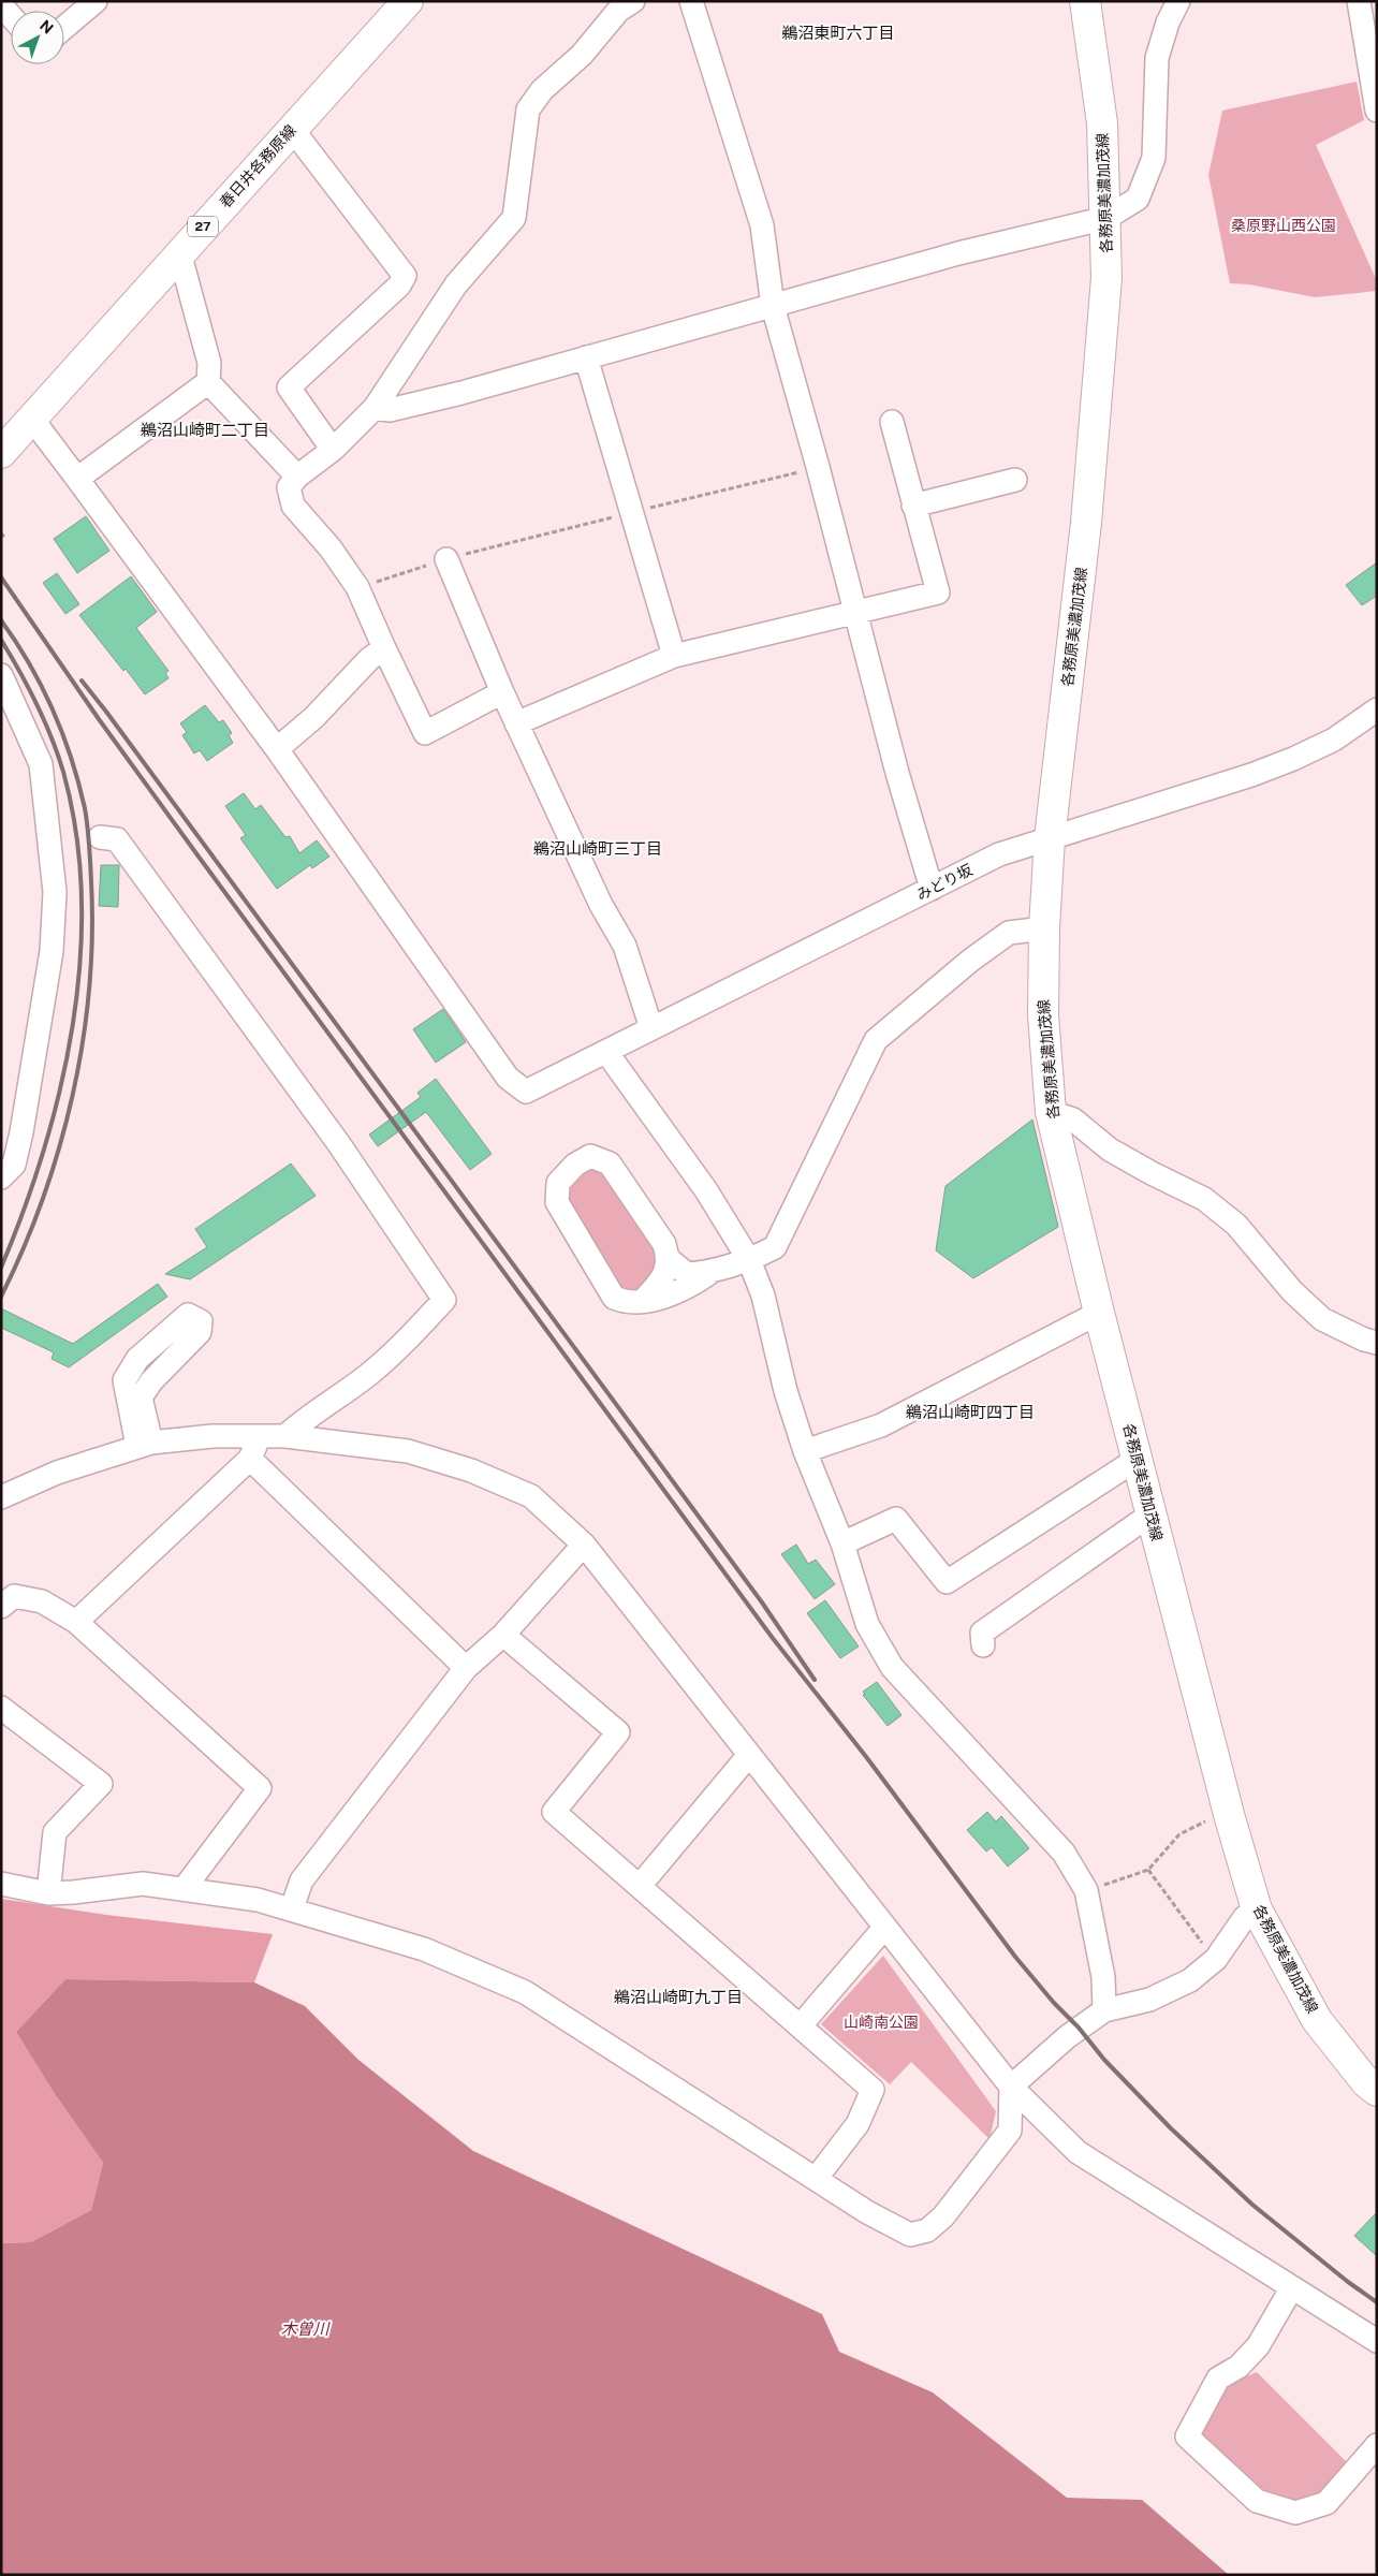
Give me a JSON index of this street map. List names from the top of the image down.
{
  "streets": {
    "main road": ["春日井各務原線", "各務原美濃加茂線", "27"],
    "street": ["みどり坂"]
  },
  "crossings": [
    ["各務原美濃加茂線", "みどり坂"]
  ],
  "districts": [
    "鵜沼東町六丁目",
    "鵜沼山崎町二丁目",
    "鵜沼山崎町三丁目",
    "鵜沼山崎町四丁目",
    "鵜沼山崎町九丁目"
  ],
  "water": ["木曽川"],
  "parks": ["桑原野山西公園", "山崎南公園"],
  "north": "top right"
}
